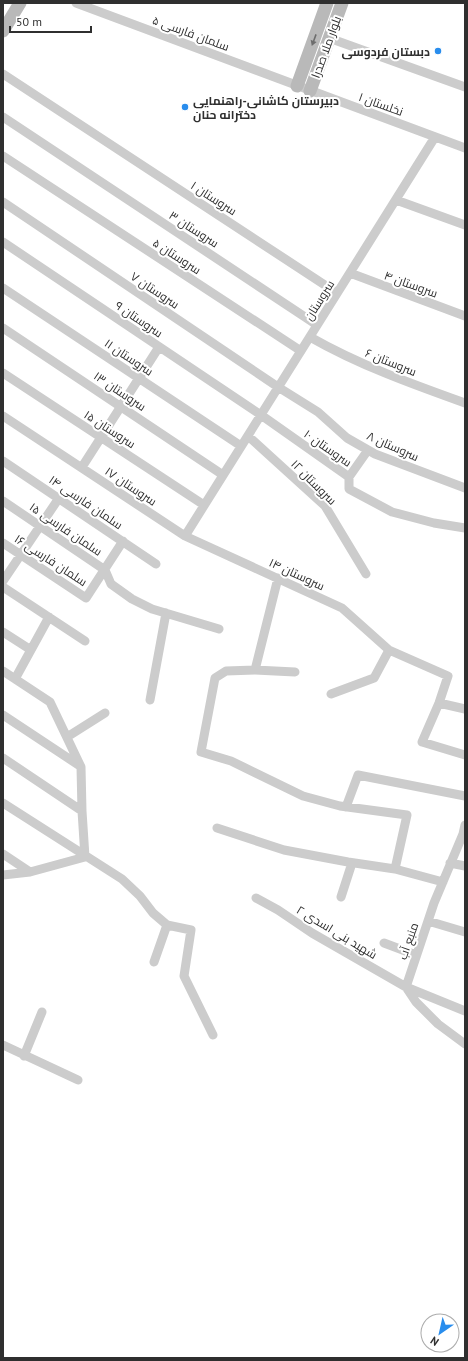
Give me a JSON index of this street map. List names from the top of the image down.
{
  "streets": {
    "street": [
      "سلمان فارسی ۵",
      "بلوار ملا صدرا",
      "نخلستان ۱",
      "سروستان ۱",
      "سروستان ۳",
      "سروستان ۵",
      "سروستان ۴",
      "سروستان ۷",
      "سروستان",
      "سروستان ۹",
      "سروستان ۱۱",
      "سروستان ۶",
      "سروستان ۱۳",
      "سروستان ۱۵",
      "سروستان ۸",
      "سروستان ۱۰",
      "سروستان ۱۲",
      "سروستان ۱۷",
      "سلمان فارسی ۱۴",
      "سلمان فارسی ۱۵",
      "سلمان فارسی ۱۶",
      "سروستان ۱۴",
      "شهید بنی اسدی ۲",
      "منبع آب"
    ]
  },
  "crossings": [
    ["سلمان فارسی ۵", "بلوار ملا صدرا"],
    ["سلمان فارسی ۵", "نخلستان ۱"],
    ["بلوار ملا صدرا", "نخلستان ۱"],
    ["نخلستان ۱", "سروستان"],
    ["سروستان ۱", "سروستان"],
    ["سروستان ۳", "سروستان"],
    ["سروستان ۵", "سروستان"],
    ["سروستان ۴", "سروستان"],
    ["سروستان ۷", "سروستان"],
    ["سروستان ۷", "سروستان ۸"],
    ["سروستان", "سروستان ۹"],
    ["سروستان", "سروستان ۱۱"],
    ["سروستان", "سروستان ۶"],
    ["سروستان", "سروستان ۱۳"],
    ["سروستان", "سروستان ۸"],
    ["سروستان", "سروستان ۱۰"],
    ["سروستان", "سروستان ۱۲"],
    ["سروستان ۹", "سروستان ۱۰"],
    ["سروستان ۱۷", "سروستان ۱۴"],
    ["سلمان فارسی ۱۵", "سلمان فارسی ۱۶"],
    ["شهید بنی اسدی ۲", "منبع آب"]
  ],
  "places": ["دبستان فردوسی", "دبیرستان کاشانی-راهنمایی دخترانه حنان"],
  "scale_bar": "50 m",
  "north": "bottom left"
}
